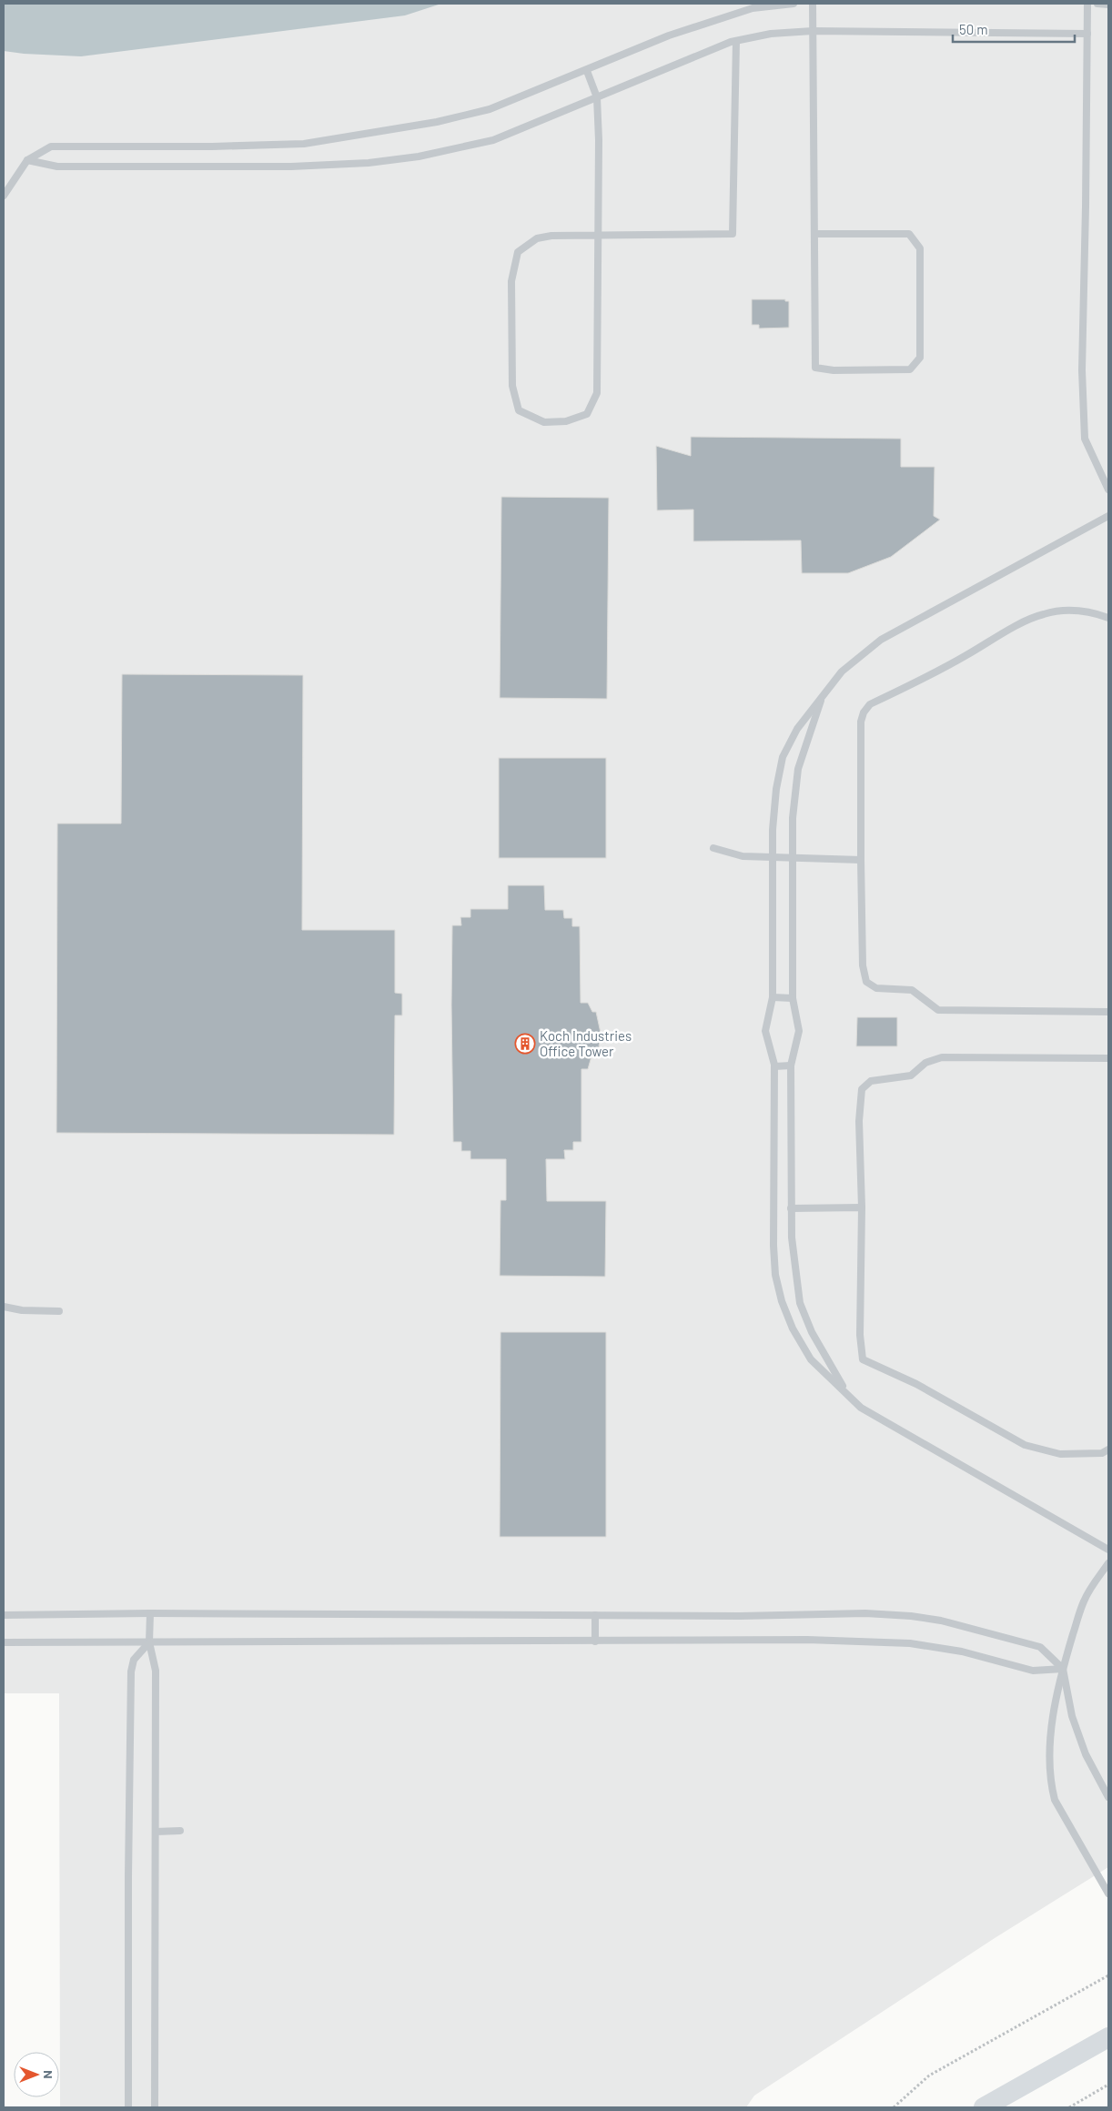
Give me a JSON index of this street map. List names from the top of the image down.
{
  "places": {
    "building": ["Koch Industries Office Tower"]
  },
  "scale_bar": "50 m",
  "north": "right"
}
